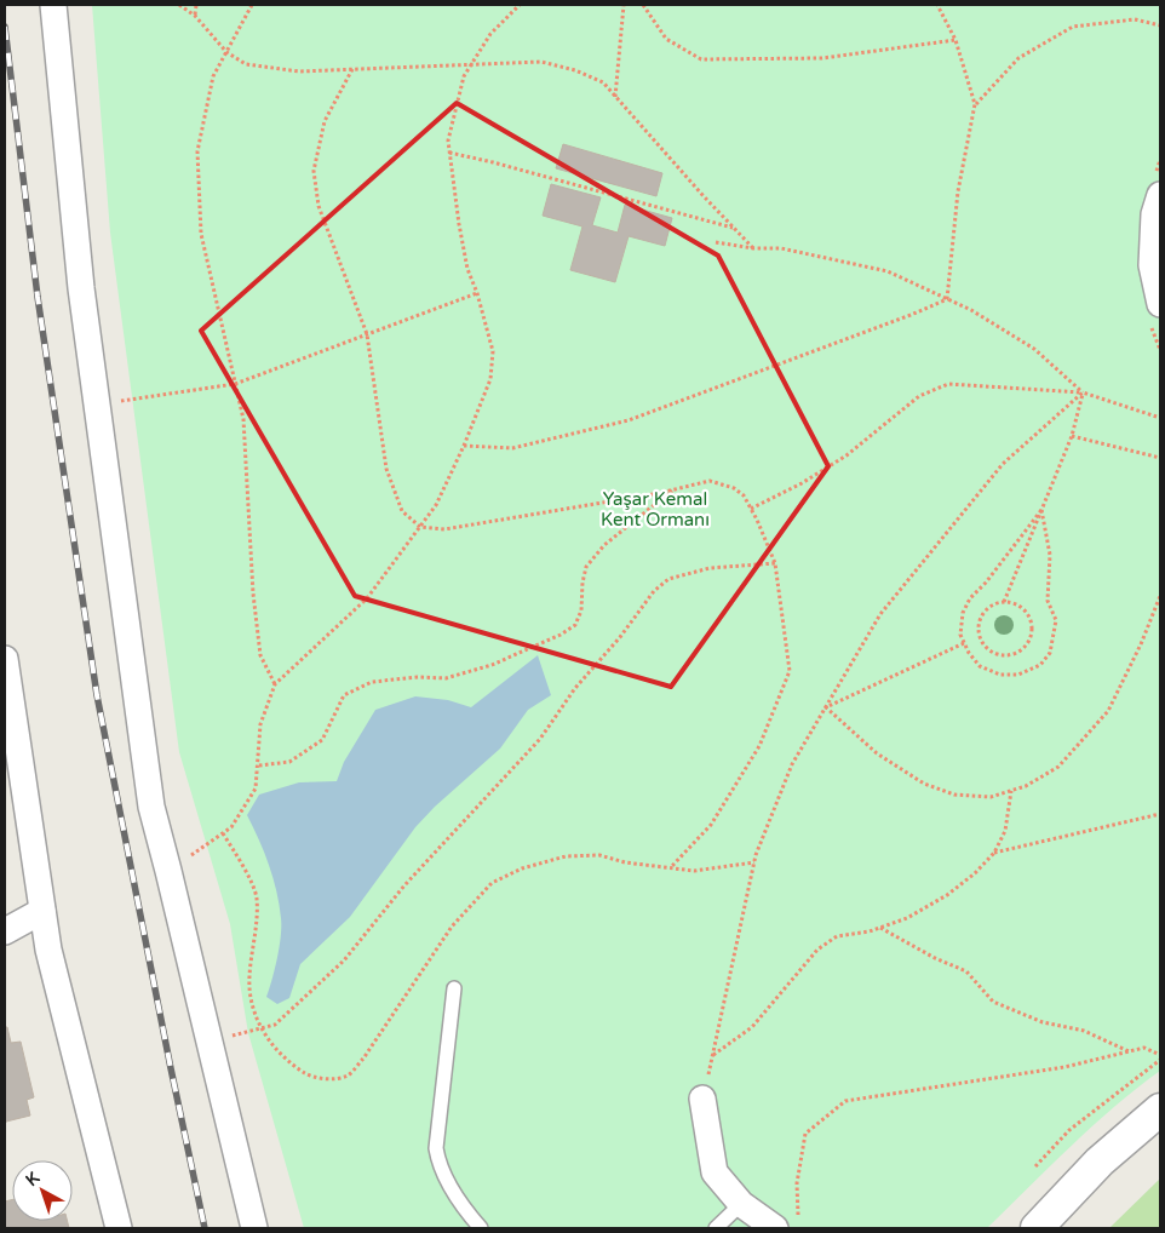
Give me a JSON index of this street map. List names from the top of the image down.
{
  "parks": ["Yaşar Kemal Kent Ormanı"],
  "north": "top left"
}
